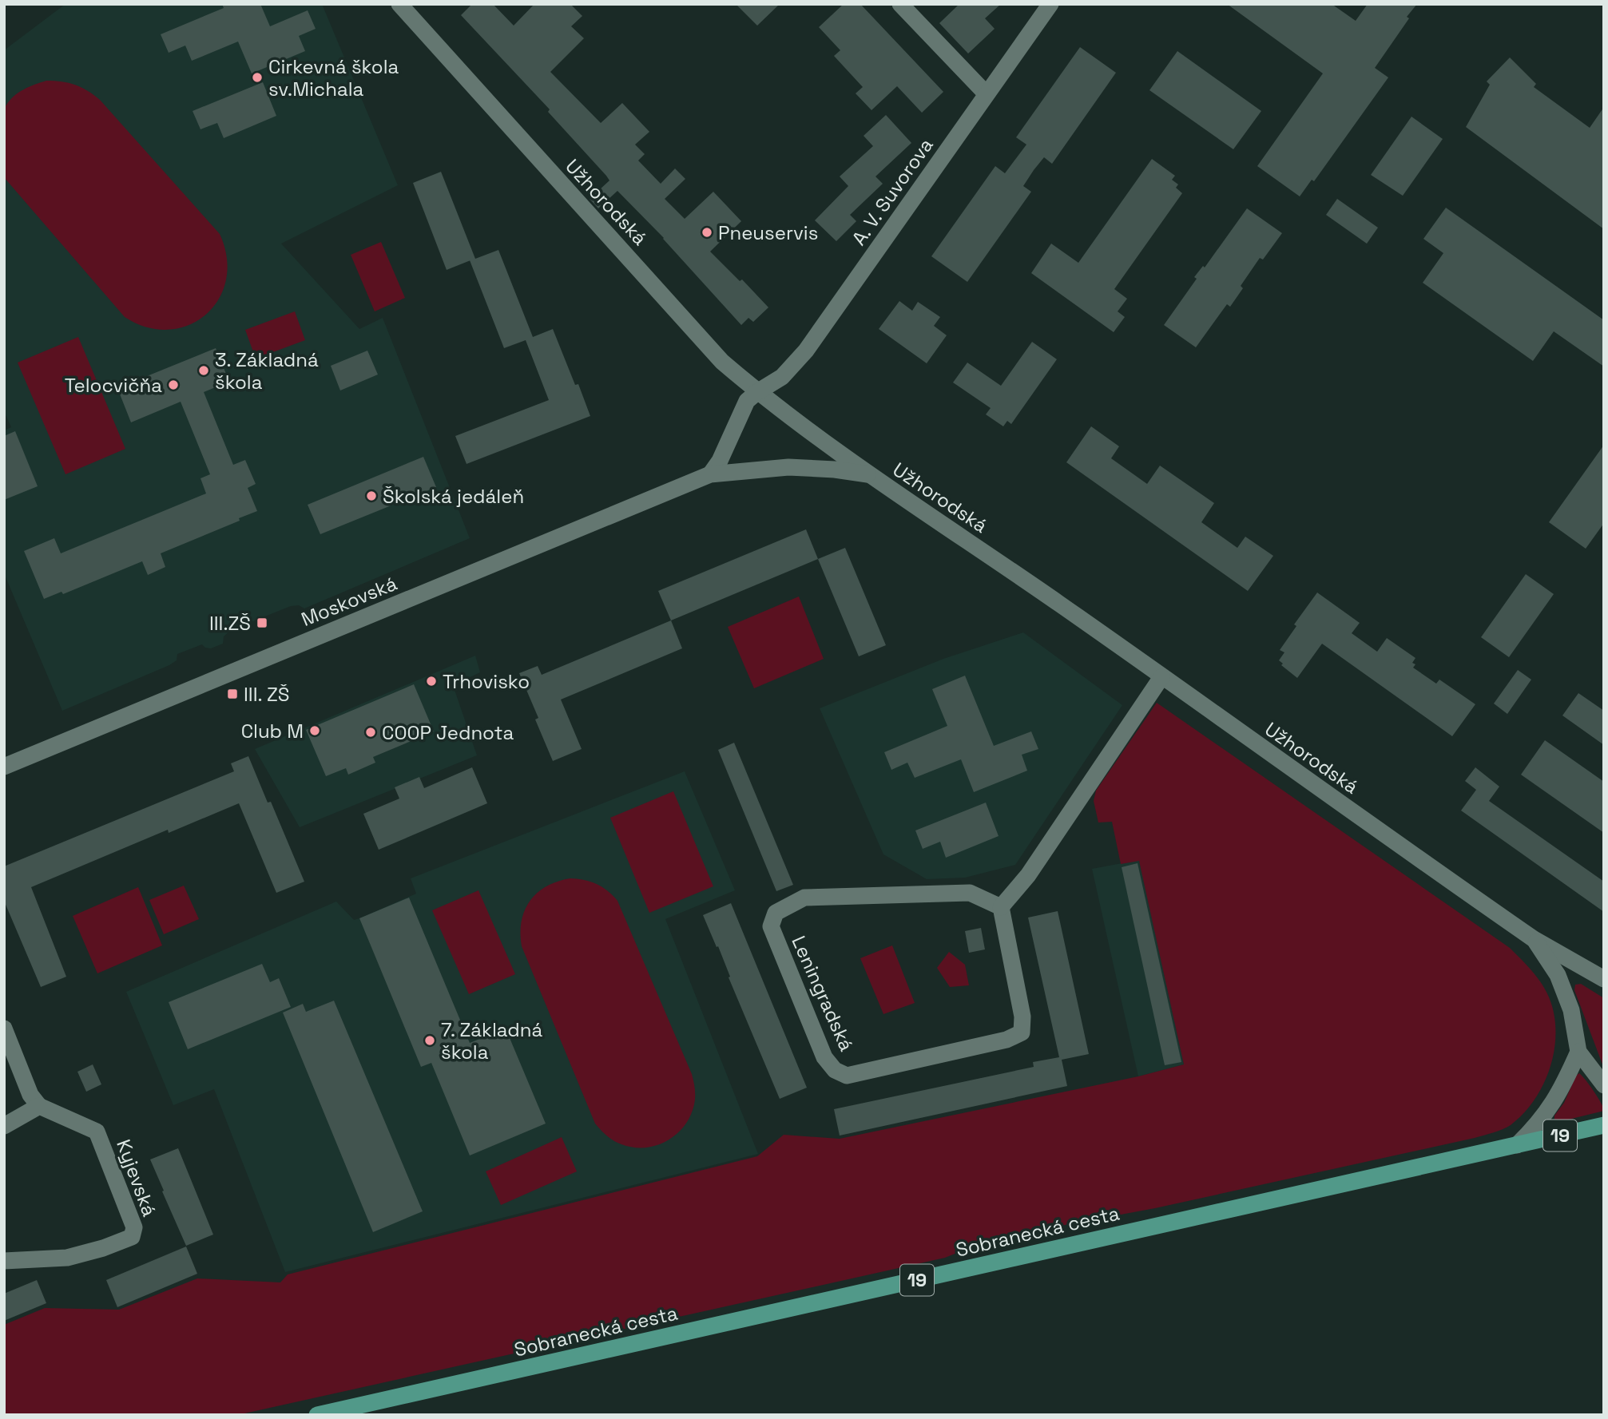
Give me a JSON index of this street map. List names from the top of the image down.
{
  "streets": {
    "main road": ["19", "Sobranecká cesta"],
    "street": [
      "A. V. Suvorova",
      "Užhorodská",
      "Moskovská",
      "Leningradská",
      "Kyjevská"
    ]
  },
  "crossings": [
    ["A. V. Suvorova", "Užhorodská"],
    ["Užhorodská", "Moskovská"]
  ],
  "places": {
    "other": [
      "Cirkevná škola sv.Michala",
      "Pneuservis",
      "3. Základná škola",
      "Telocvičňa",
      "Školská jedáleň",
      "Trhovisko",
      "Club M",
      "COOP Jednota",
      "7. Základná škola"
    ],
    "transit": ["III.ZŠ", "III. ZŠ"]
  }
}
